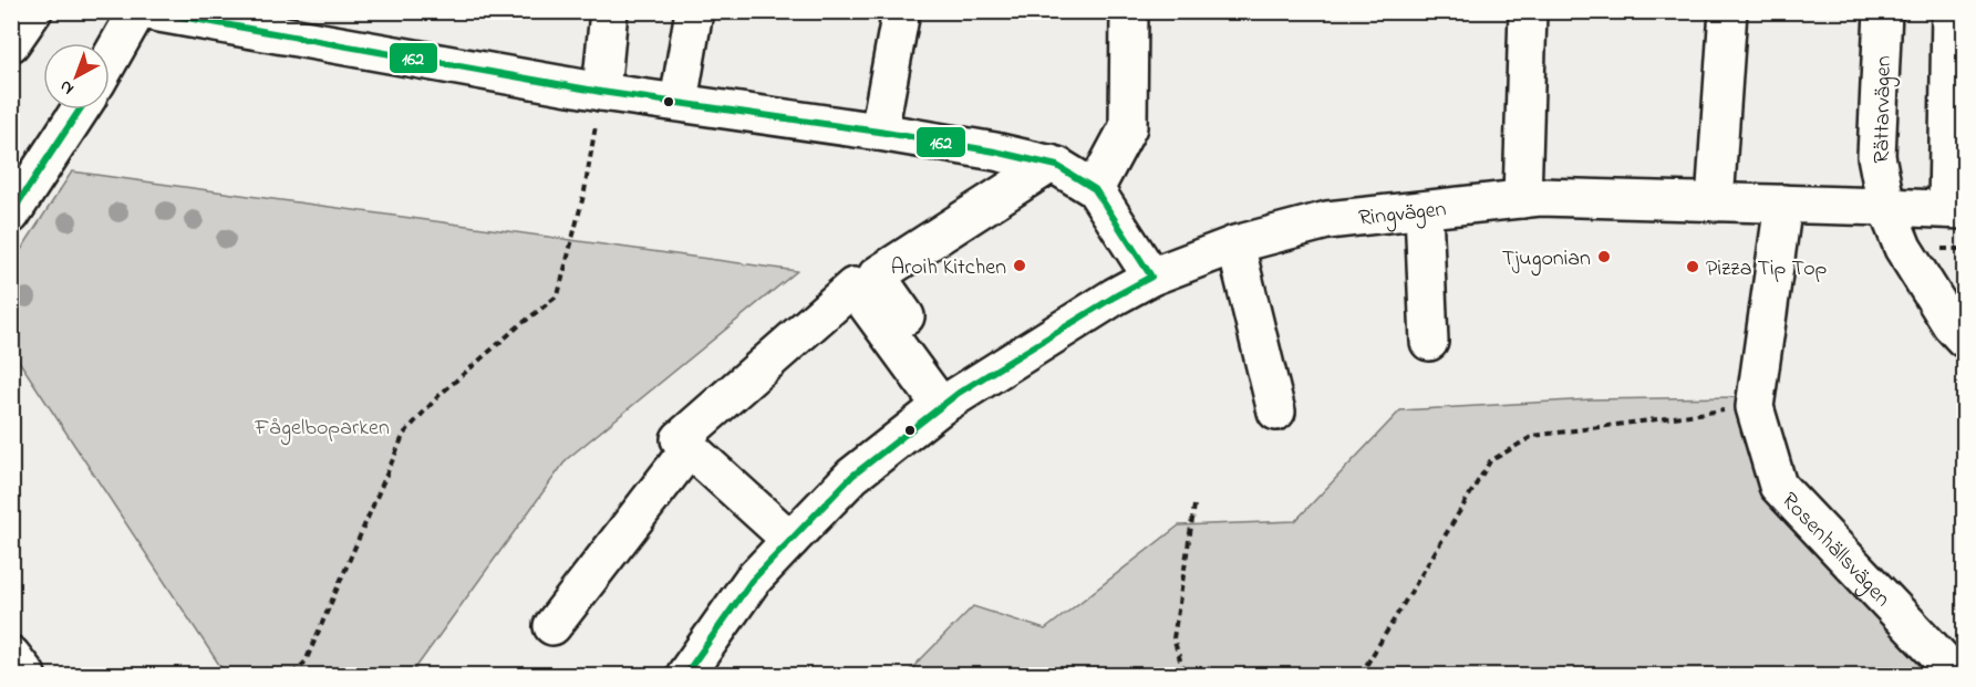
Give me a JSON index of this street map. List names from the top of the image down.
{
  "streets": {
    "street": ["Rättarvägen", "Ringvägen", "Rosenhällsvägen"]
  },
  "crossings": [
    ["Rättarvägen", "Ringvägen"],
    ["Ringvägen", "Rosenhällsvägen"]
  ],
  "parks": ["Fågelboparken"],
  "places": ["Tjugonian", "Aroih Kitchen", "Pizza Tip Top"],
  "lines": ["transit line 162"],
  "north": "bottom left"
}
